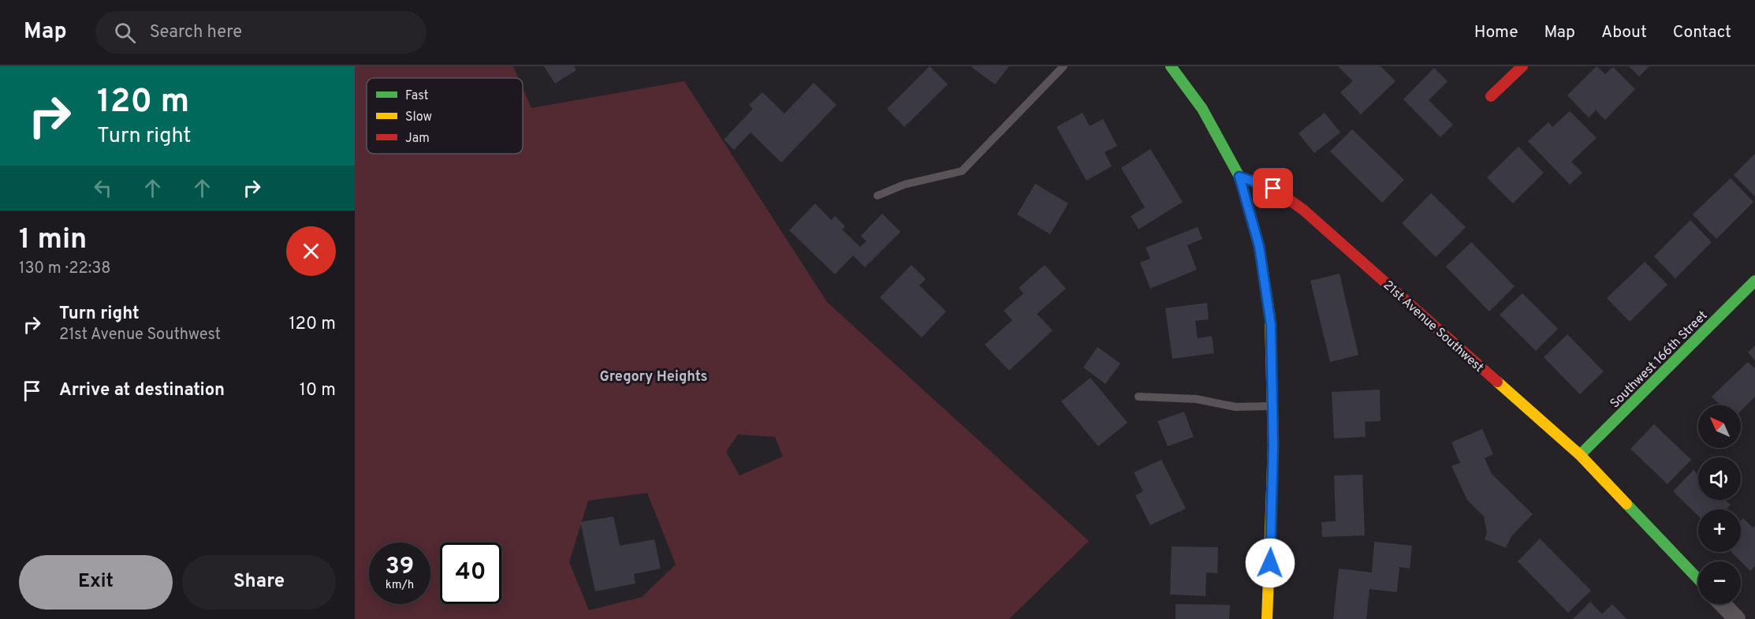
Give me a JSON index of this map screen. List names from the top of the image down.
{
  "streets": {
    "street": ["21st Avenue Southwest", "Southwest 166th Street"]
  },
  "crossings": [
    ["21st Avenue Southwest", "Southwest 166th Street"]
  ],
  "districts": ["Gregory Heights"],
  "legend": ["Fast", "Slow", "Jam"],
  "north": "top left",
  "page": {
    "header": "Map",
    "search": "Search here",
    "nav": [
      "Home",
      "Map",
      "About",
      "Contact"
    ],
    "turn": ["120 m", "Turn right"],
    "heading": ["1 min", "130 m · 22:38"],
    "list": [
      {
        "name": "Turn right",
        "note": "21st Avenue Southwest",
        "value": "120 m"
      },
      {
        "name": "Arrive at destination",
        "value": "10 m"
      }
    ],
    "map_buttons": ["+", "−"],
    "speed": "39 km/h",
    "limit": "40",
    "buttons": ["Exit", "Share"]
  }
}
